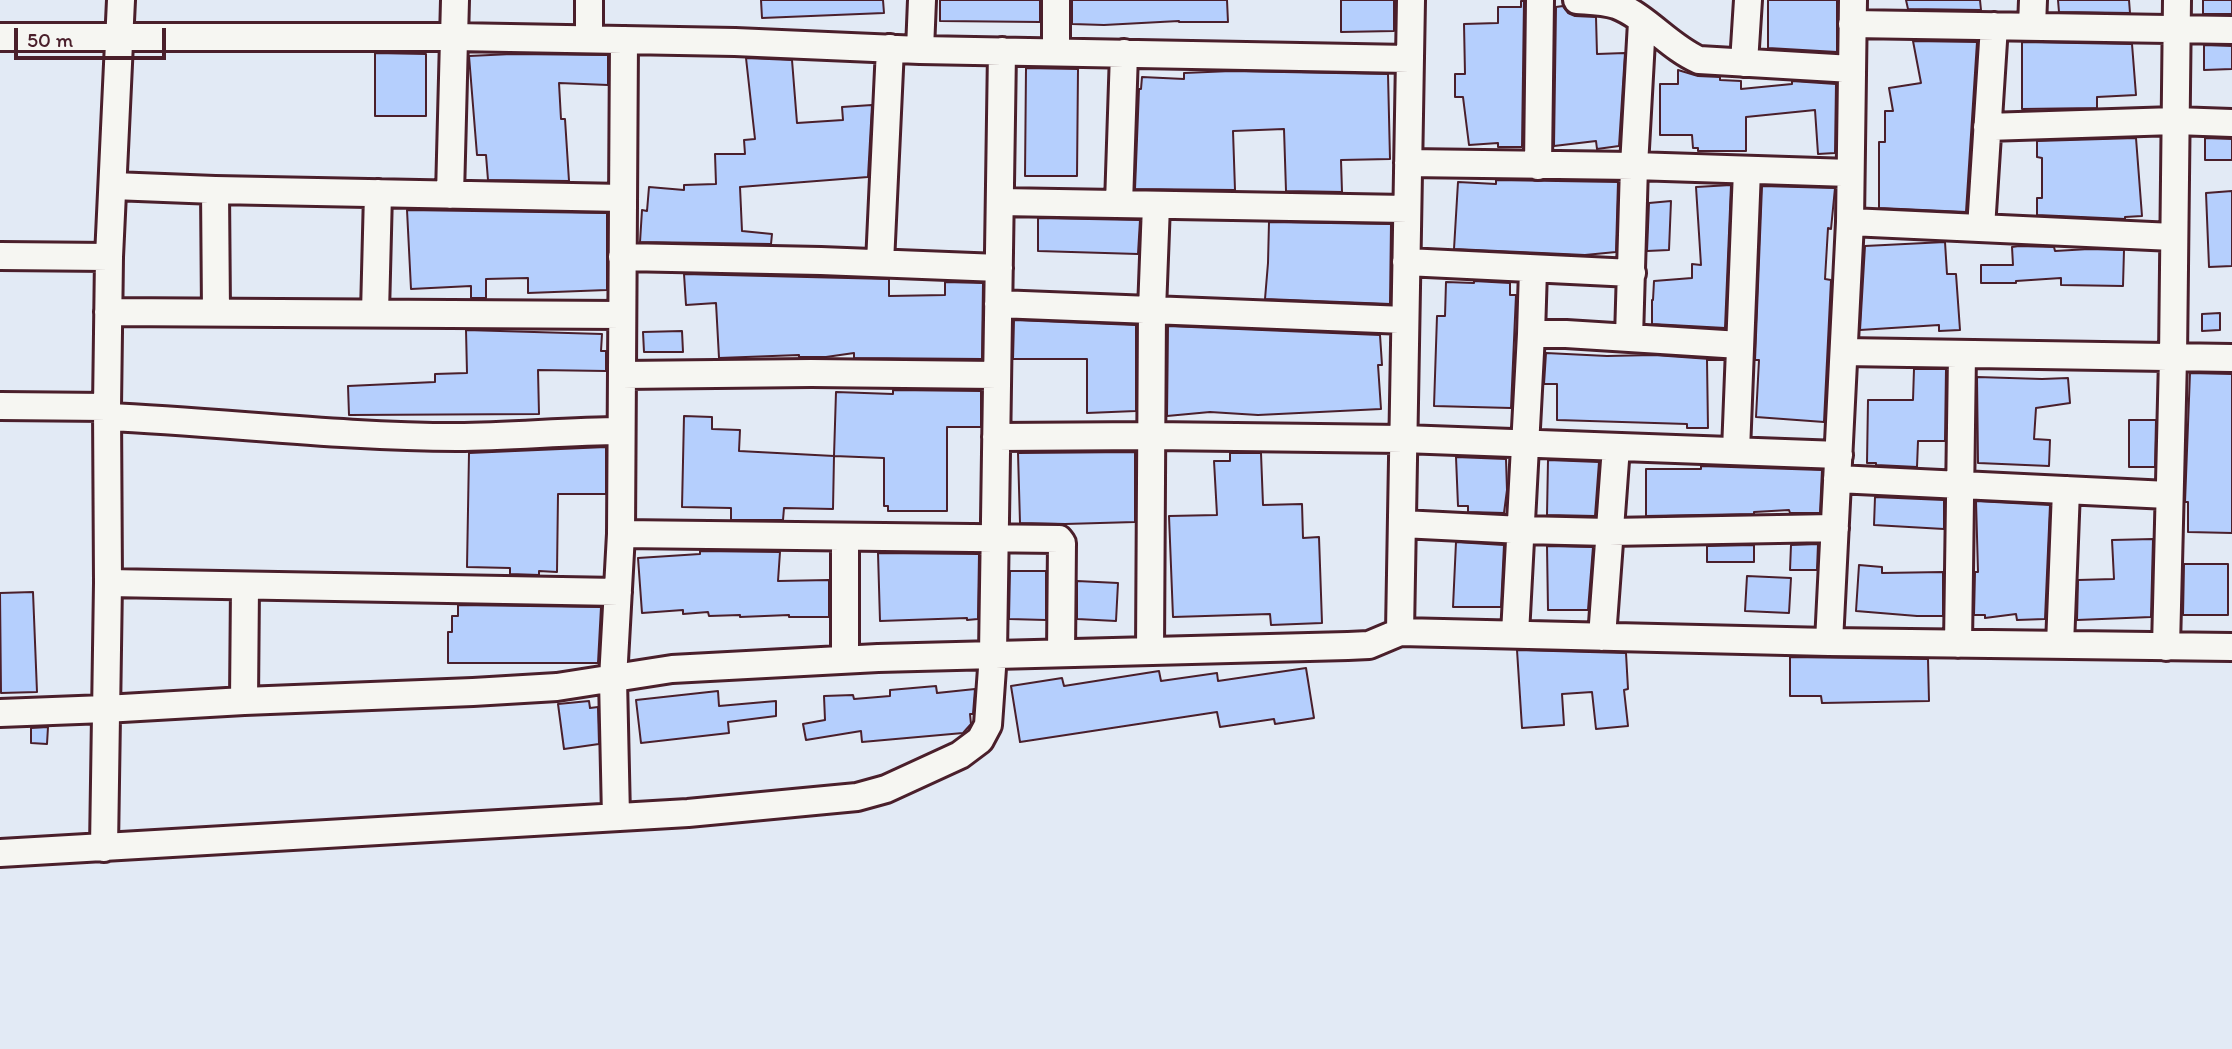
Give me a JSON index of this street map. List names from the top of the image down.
{
  "scale_bar": "50 m"
}
